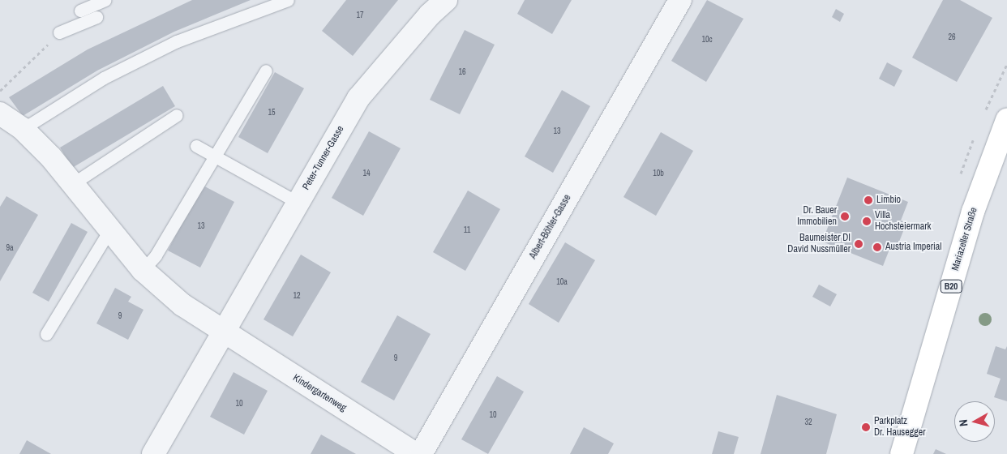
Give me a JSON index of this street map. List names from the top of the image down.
{
  "streets": {
    "main road": ["Mariazeller Straße", "B20"],
    "street": ["Peter-Tunner-Gasse", "Albert-Böhler-Gasse", "Kindergartenweg"]
  },
  "crossings": [
    ["Peter-Tunner-Gasse", "Kindergartenweg"]
  ],
  "places": [
    "Limbio",
    "Dr. Bauer Immobilien",
    "Villa Hochsteiermark",
    "Baumeister DI David Nussmüller",
    "Austria Imperial",
    "Parkplatz Dr. Hausegger"
  ],
  "house_numbers": [
    "17",
    "26",
    "10c",
    "16",
    "15",
    "13",
    "14",
    "10b",
    "13",
    "11",
    "9a",
    "10a",
    "12",
    "9",
    "9",
    "10",
    "10",
    "32"
  ],
  "north": "left"
}
